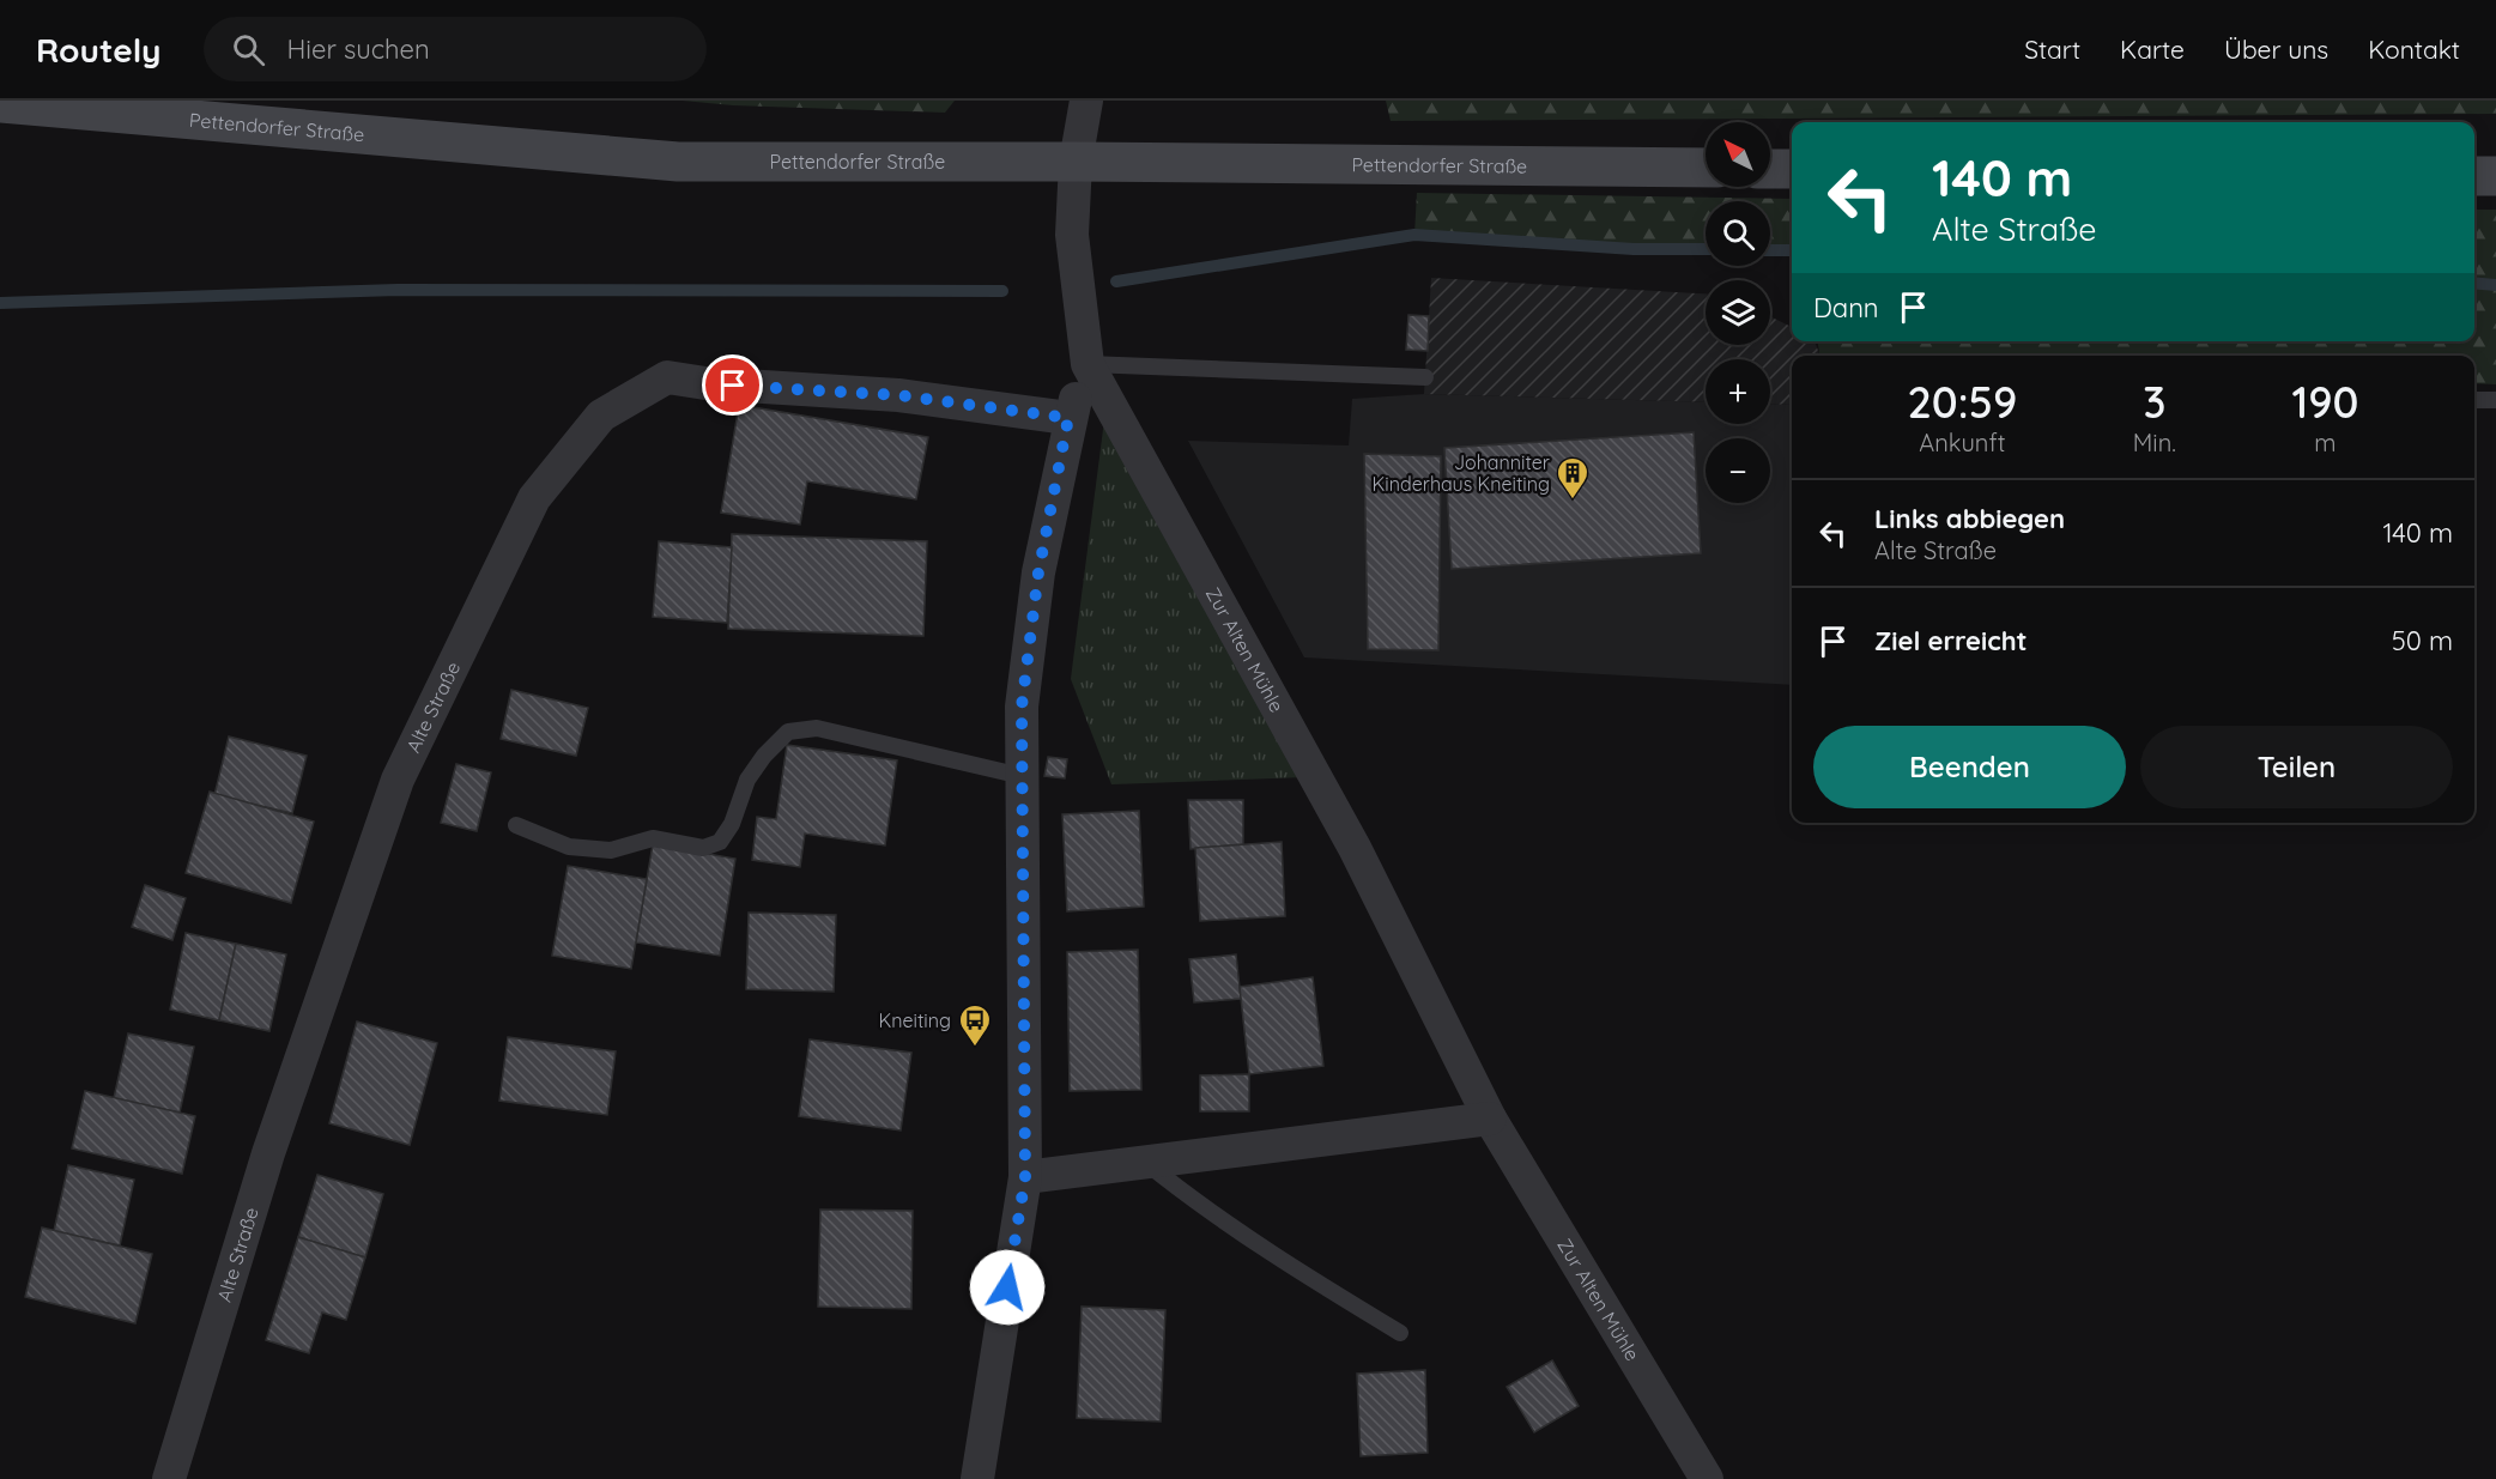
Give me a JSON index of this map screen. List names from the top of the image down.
{
  "streets": {
    "street": ["Pettendorfer Straße", "Zur Alten Mühle", "Alte Straße"]
  },
  "crossings": [
    ["Pettendorfer Straße", "Zur Alten Mühle"]
  ],
  "places": {
    "building": ["Johanniter Kinderhaus Kneiting"],
    "bus stop": ["Kneiting"]
  },
  "north": "top left",
  "page": {
    "header": "Routely",
    "search": "Hier suchen",
    "nav": [
      "Start",
      "Karte",
      "Über uns",
      "Kontakt"
    ],
    "map_buttons": ["+", "−"],
    "turn": ["140 m", "Alte Straße"],
    "then": "Dann",
    "eta": [
      "20:59",
      "Ankunft",
      "3",
      "Min.",
      "190",
      "m"
    ],
    "list": [
      {
        "name": "Links abbiegen",
        "note": "Alte Straße",
        "value": "140 m"
      },
      {
        "name": "Ziel erreicht",
        "value": "50 m"
      }
    ],
    "buttons": ["Beenden", "Teilen"]
  }
}
